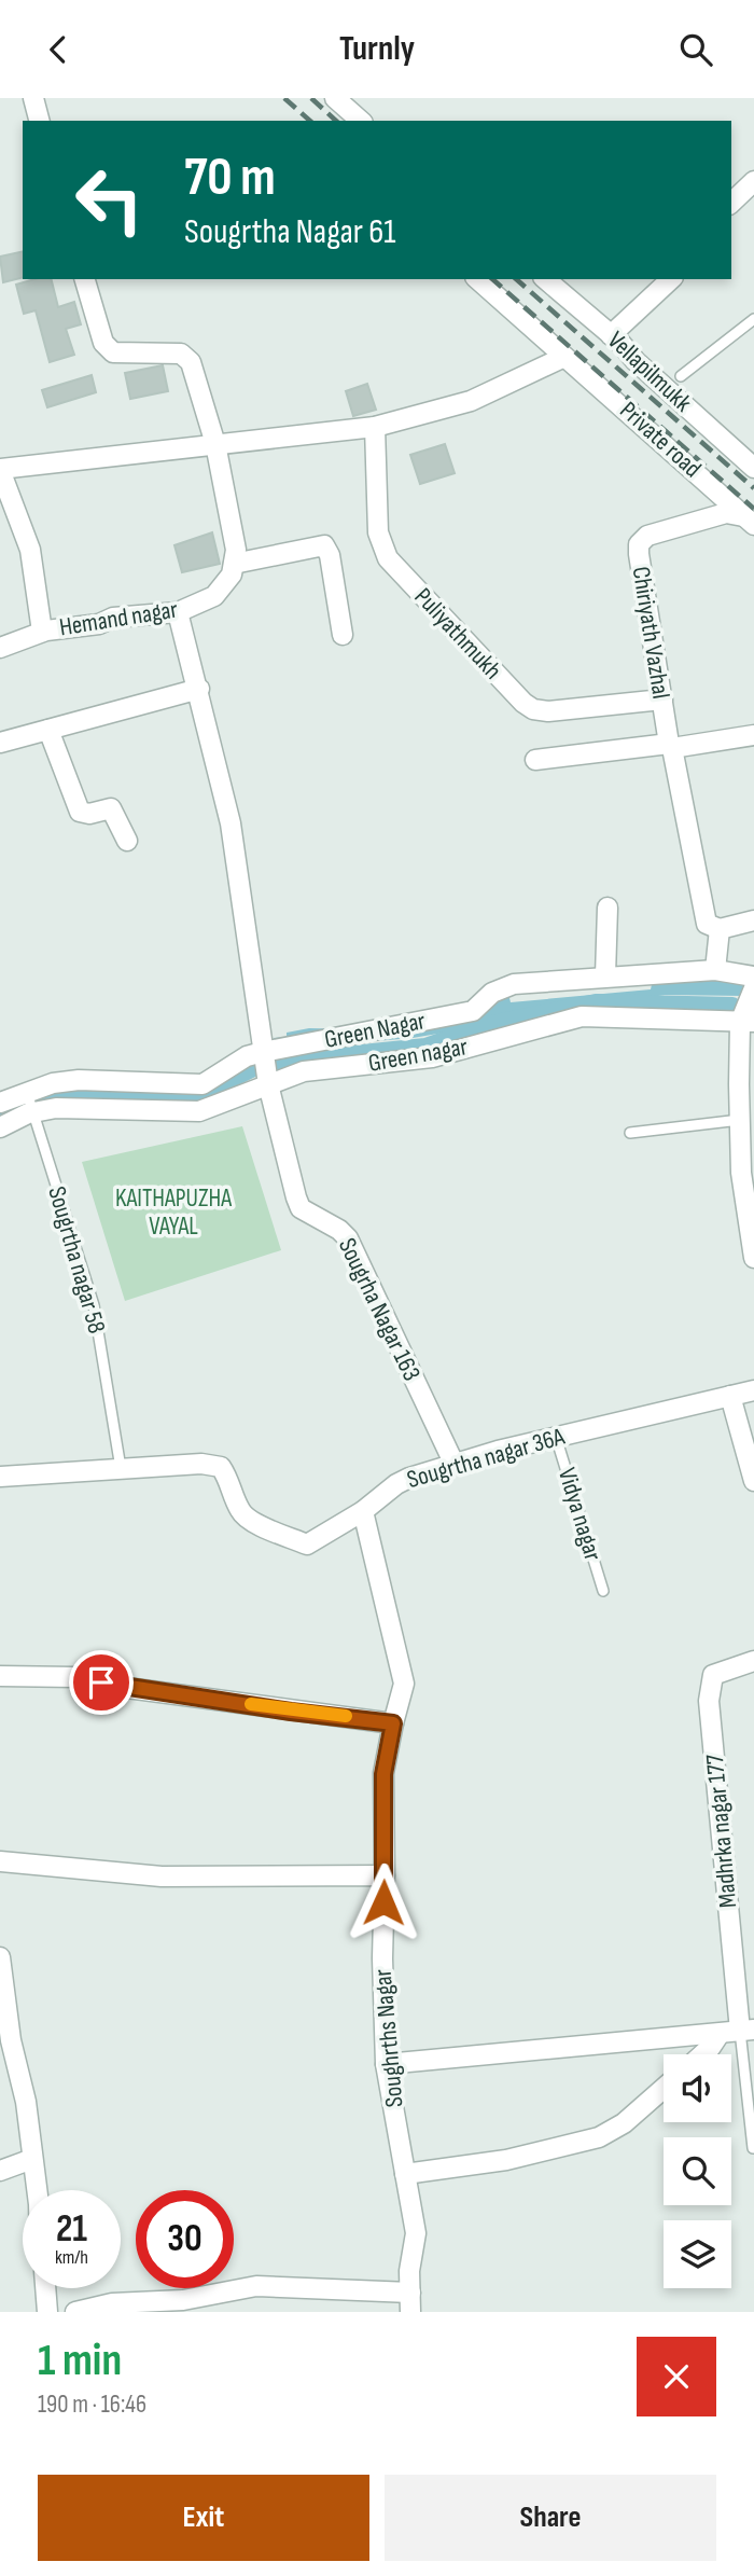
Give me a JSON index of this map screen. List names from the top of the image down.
{
  "streets": {
    "street": [
      "Vellapilmukk",
      "Private road",
      "Hemand nagar",
      "Chiriyath Vazhal",
      "Puliyathmukh",
      "Green Nagar",
      "Green nagar",
      "Sougrha Nagar 163",
      "Sougrtha nagar 36A",
      "Madhrka nagar 177",
      "Soughrths Nagar"
    ],
    "lane": ["Sougrtha nagar 58", "Vidya nagar"]
  },
  "crossings": [
    ["Private road", "Chiriyath Vazhal"],
    ["Hemand nagar", "Sougrha Nagar 163"],
    ["Chiriyath Vazhal", "Puliyathmukh"],
    ["Green Nagar", "Sougrha Nagar 163"],
    ["Green nagar", "Sougrtha nagar 58"],
    ["Green nagar", "Sougrha Nagar 163"],
    ["Sougrtha nagar 58", "Sougrtha nagar 36A"],
    ["Sougrha Nagar 163", "Sougrtha nagar 36A"],
    ["Sougrtha nagar 36A", "Vidya nagar"],
    ["Sougrtha nagar 36A", "Soughrths Nagar"]
  ],
  "parks": ["KAITHAPUZHA VAYAL"],
  "page": {
    "header": "Turnly",
    "turn": ["70 m", "Sougrtha Nagar 61"],
    "speed": "21 km/h",
    "limit": "30",
    "heading": ["1 min", "190 m · 16:46"],
    "buttons": ["Exit", "Share"]
  }
}
